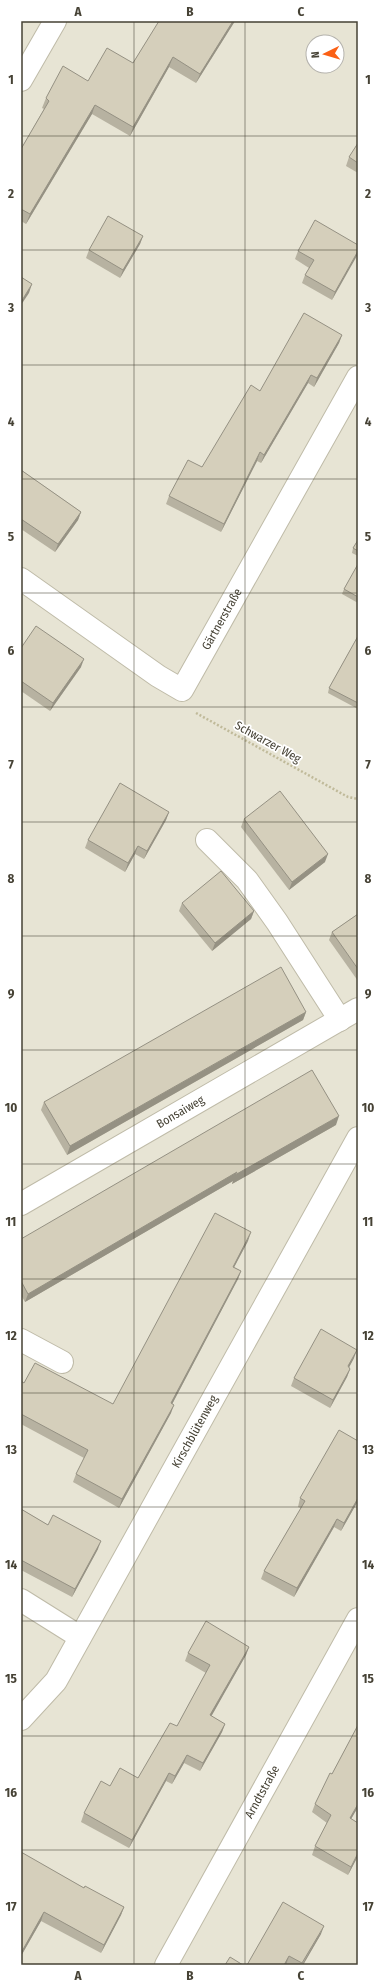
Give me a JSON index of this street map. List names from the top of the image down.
{
  "streets": {
    "street": [
      "Gärtnerstraße",
      "Bonsaiweg",
      "Kirschblütenweg",
      "Arndtstraße"
    ],
    "path": ["Schwarzer Weg"]
  },
  "crossings": [
    ["Gärtnerstraße", "Schwarzer Weg"]
  ],
  "north": "left",
  "grid": {
    "columns": ["A", "B", "C"],
    "rows": [
      "1",
      "2",
      "3",
      "4",
      "5",
      "6",
      "7",
      "8",
      "9",
      "10",
      "11",
      "12",
      "13",
      "14",
      "15",
      "16",
      "17"
    ]
  }
}
